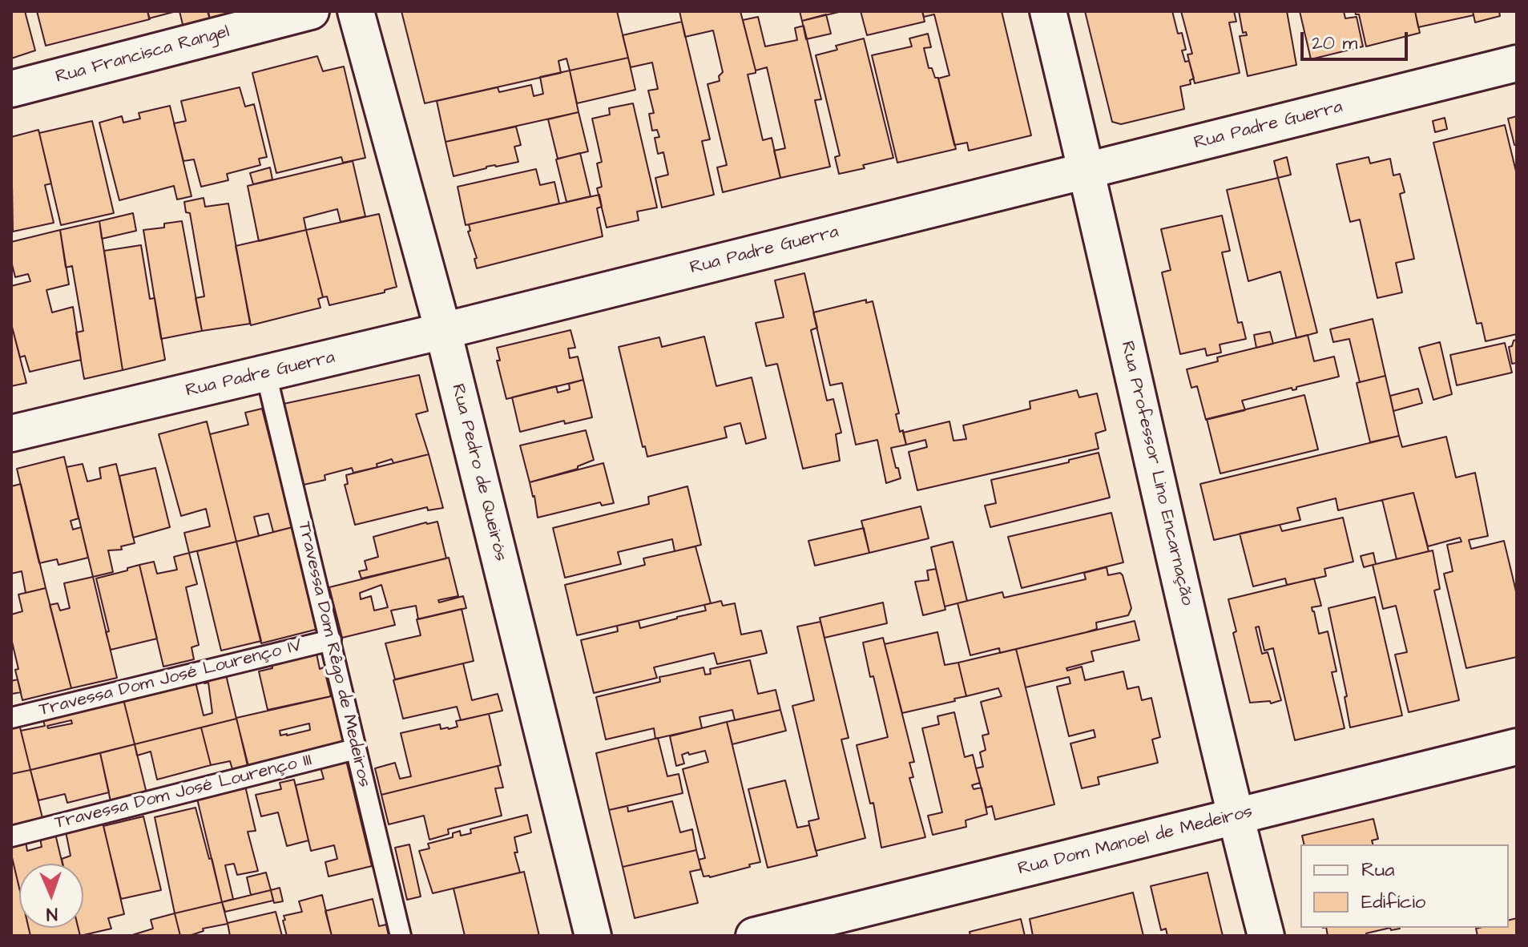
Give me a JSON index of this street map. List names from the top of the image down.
{
  "streets": {
    "street": [
      "Rua Francisca Rangel",
      "Rua Padre Guerra",
      "Rua Pedro de Queirós",
      "Rua Professor Lino Encarnação",
      "Rua Dom Manoel de Medeiros"
    ],
    "lane": ["Travessa Dom Rêgo de Medeiros", "Travessa Dom José Lourenço IV", "Travessa Dom José Lourenço III"]
  },
  "crossings": [
    ["Rua Padre Guerra", "Rua Pedro de Queirós"],
    ["Rua Padre Guerra", "Rua Professor Lino Encarnação"],
    ["Rua Padre Guerra", "Travessa Dom Rêgo de Medeiros"],
    ["Rua Professor Lino Encarnação", "Rua Dom Manoel de Medeiros"],
    ["Travessa Dom Rêgo de Medeiros", "Travessa Dom José Lourenço IV"],
    ["Travessa Dom Rêgo de Medeiros", "Travessa Dom José Lourenço III"]
  ],
  "legend": ["Rua", "Edifício"],
  "scale_bar": "20 m",
  "north": "bottom"
}
